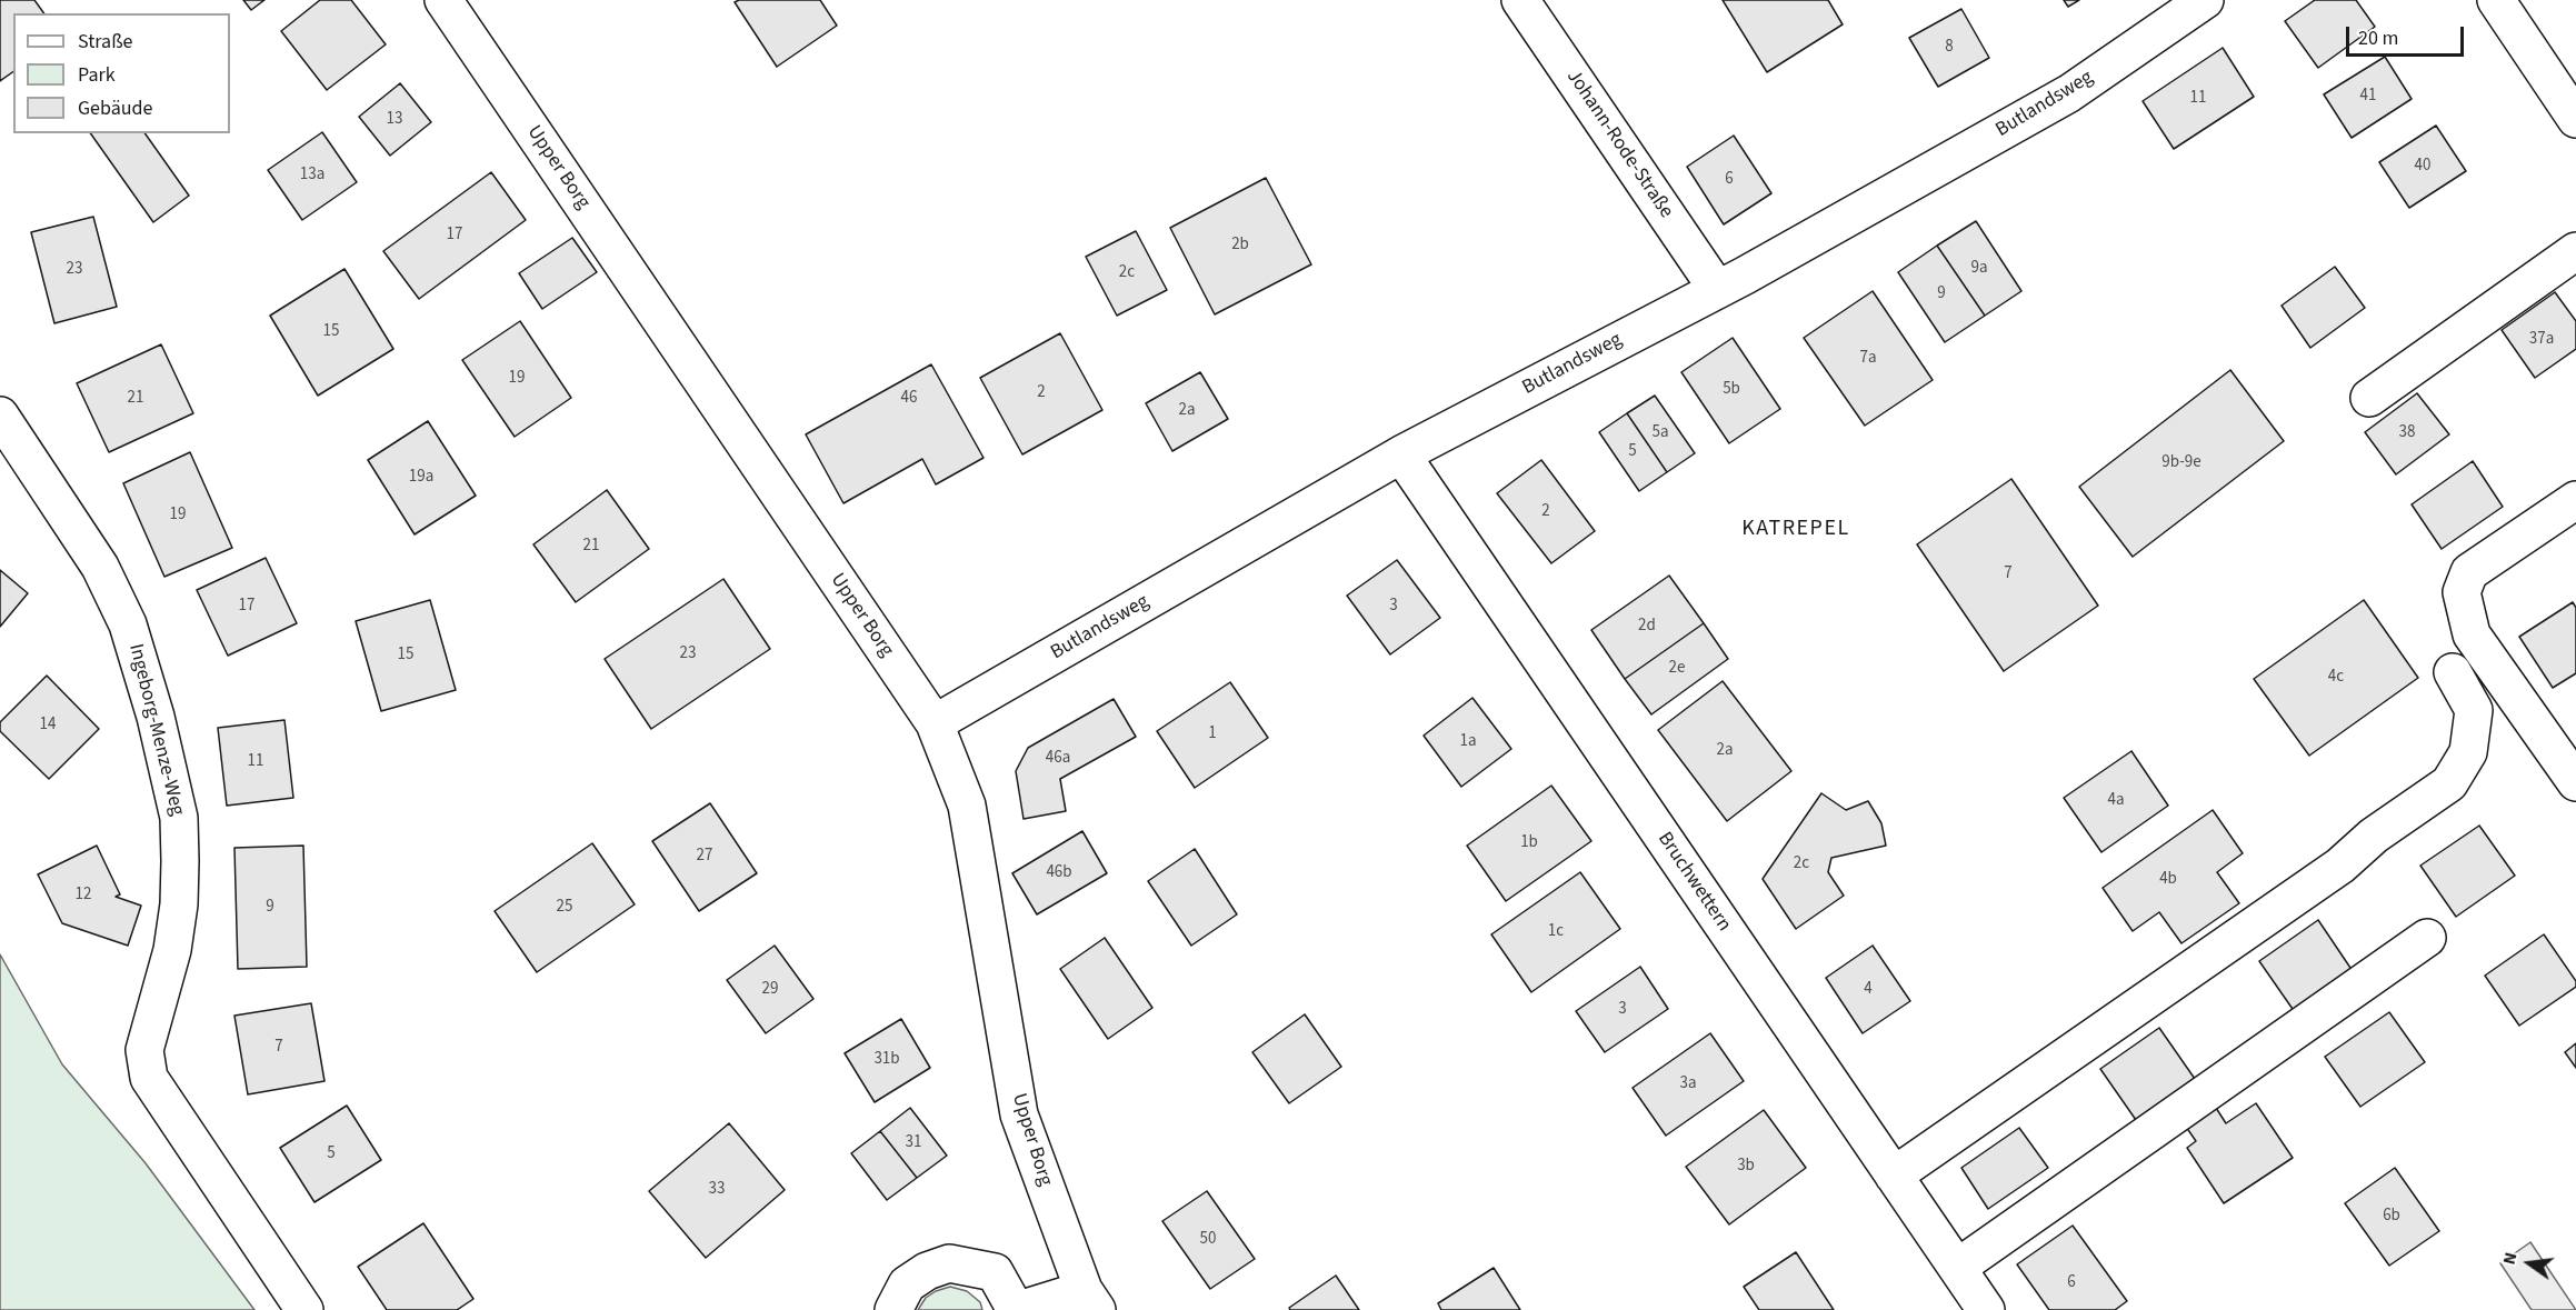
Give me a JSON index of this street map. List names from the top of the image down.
{
  "streets": {
    "street": [
      "Butlandsweg",
      "Johann-Rode-Straße",
      "Upper Borg",
      "Ingeborg-Menze-Weg",
      "Bruchwettern"
    ]
  },
  "crossings": [
    ["Butlandsweg", "Johann-Rode-Straße"],
    ["Butlandsweg", "Upper Borg"],
    ["Butlandsweg", "Bruchwettern"]
  ],
  "districts": ["KATREPEL"],
  "house_numbers": [
    "8",
    "41",
    "11",
    "13",
    "40",
    "13a",
    "6",
    "17",
    "2b",
    "9a",
    "23",
    "2c",
    "9",
    "15",
    "37a",
    "7a",
    "19",
    "5b",
    "2",
    "21",
    "46",
    "2a",
    "5a",
    "38",
    "5",
    "9b-9e",
    "19a",
    "2",
    "19",
    "21",
    "7",
    "17",
    "3",
    "2d",
    "23",
    "15",
    "2e",
    "4c",
    "14",
    "1",
    "1a",
    "2a",
    "46a",
    "11",
    "4a",
    "1b",
    "27",
    "2c",
    "46b",
    "4b",
    "12",
    "9",
    "25",
    "1c",
    "29",
    "4",
    "3",
    "7",
    "31b",
    "3a",
    "31",
    "5",
    "3b",
    "33",
    "6b",
    "50",
    "6"
  ],
  "legend": ["Straße", "Park", "Gebäude"],
  "scale_bar": "20 m",
  "north": "left"
}
